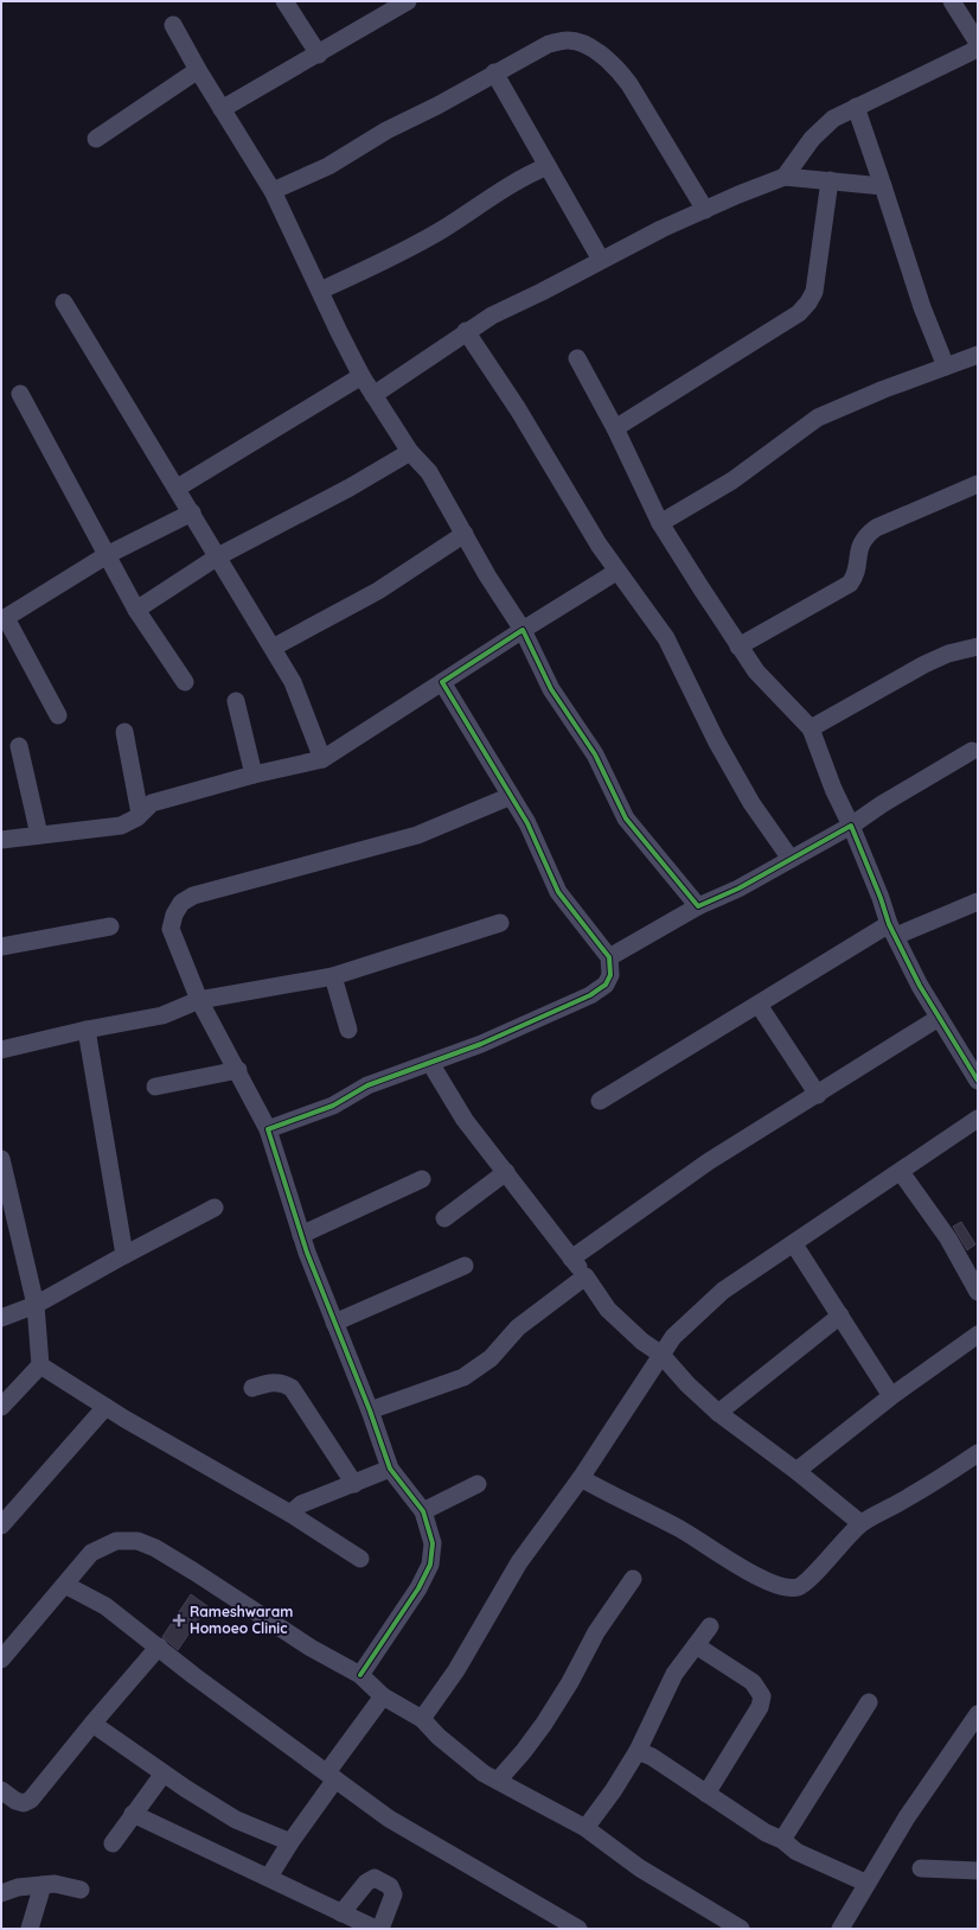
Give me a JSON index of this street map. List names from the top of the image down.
{
  "places": {
    "health": ["Rameshwaram Homoeo Clinic"]
  }
}
